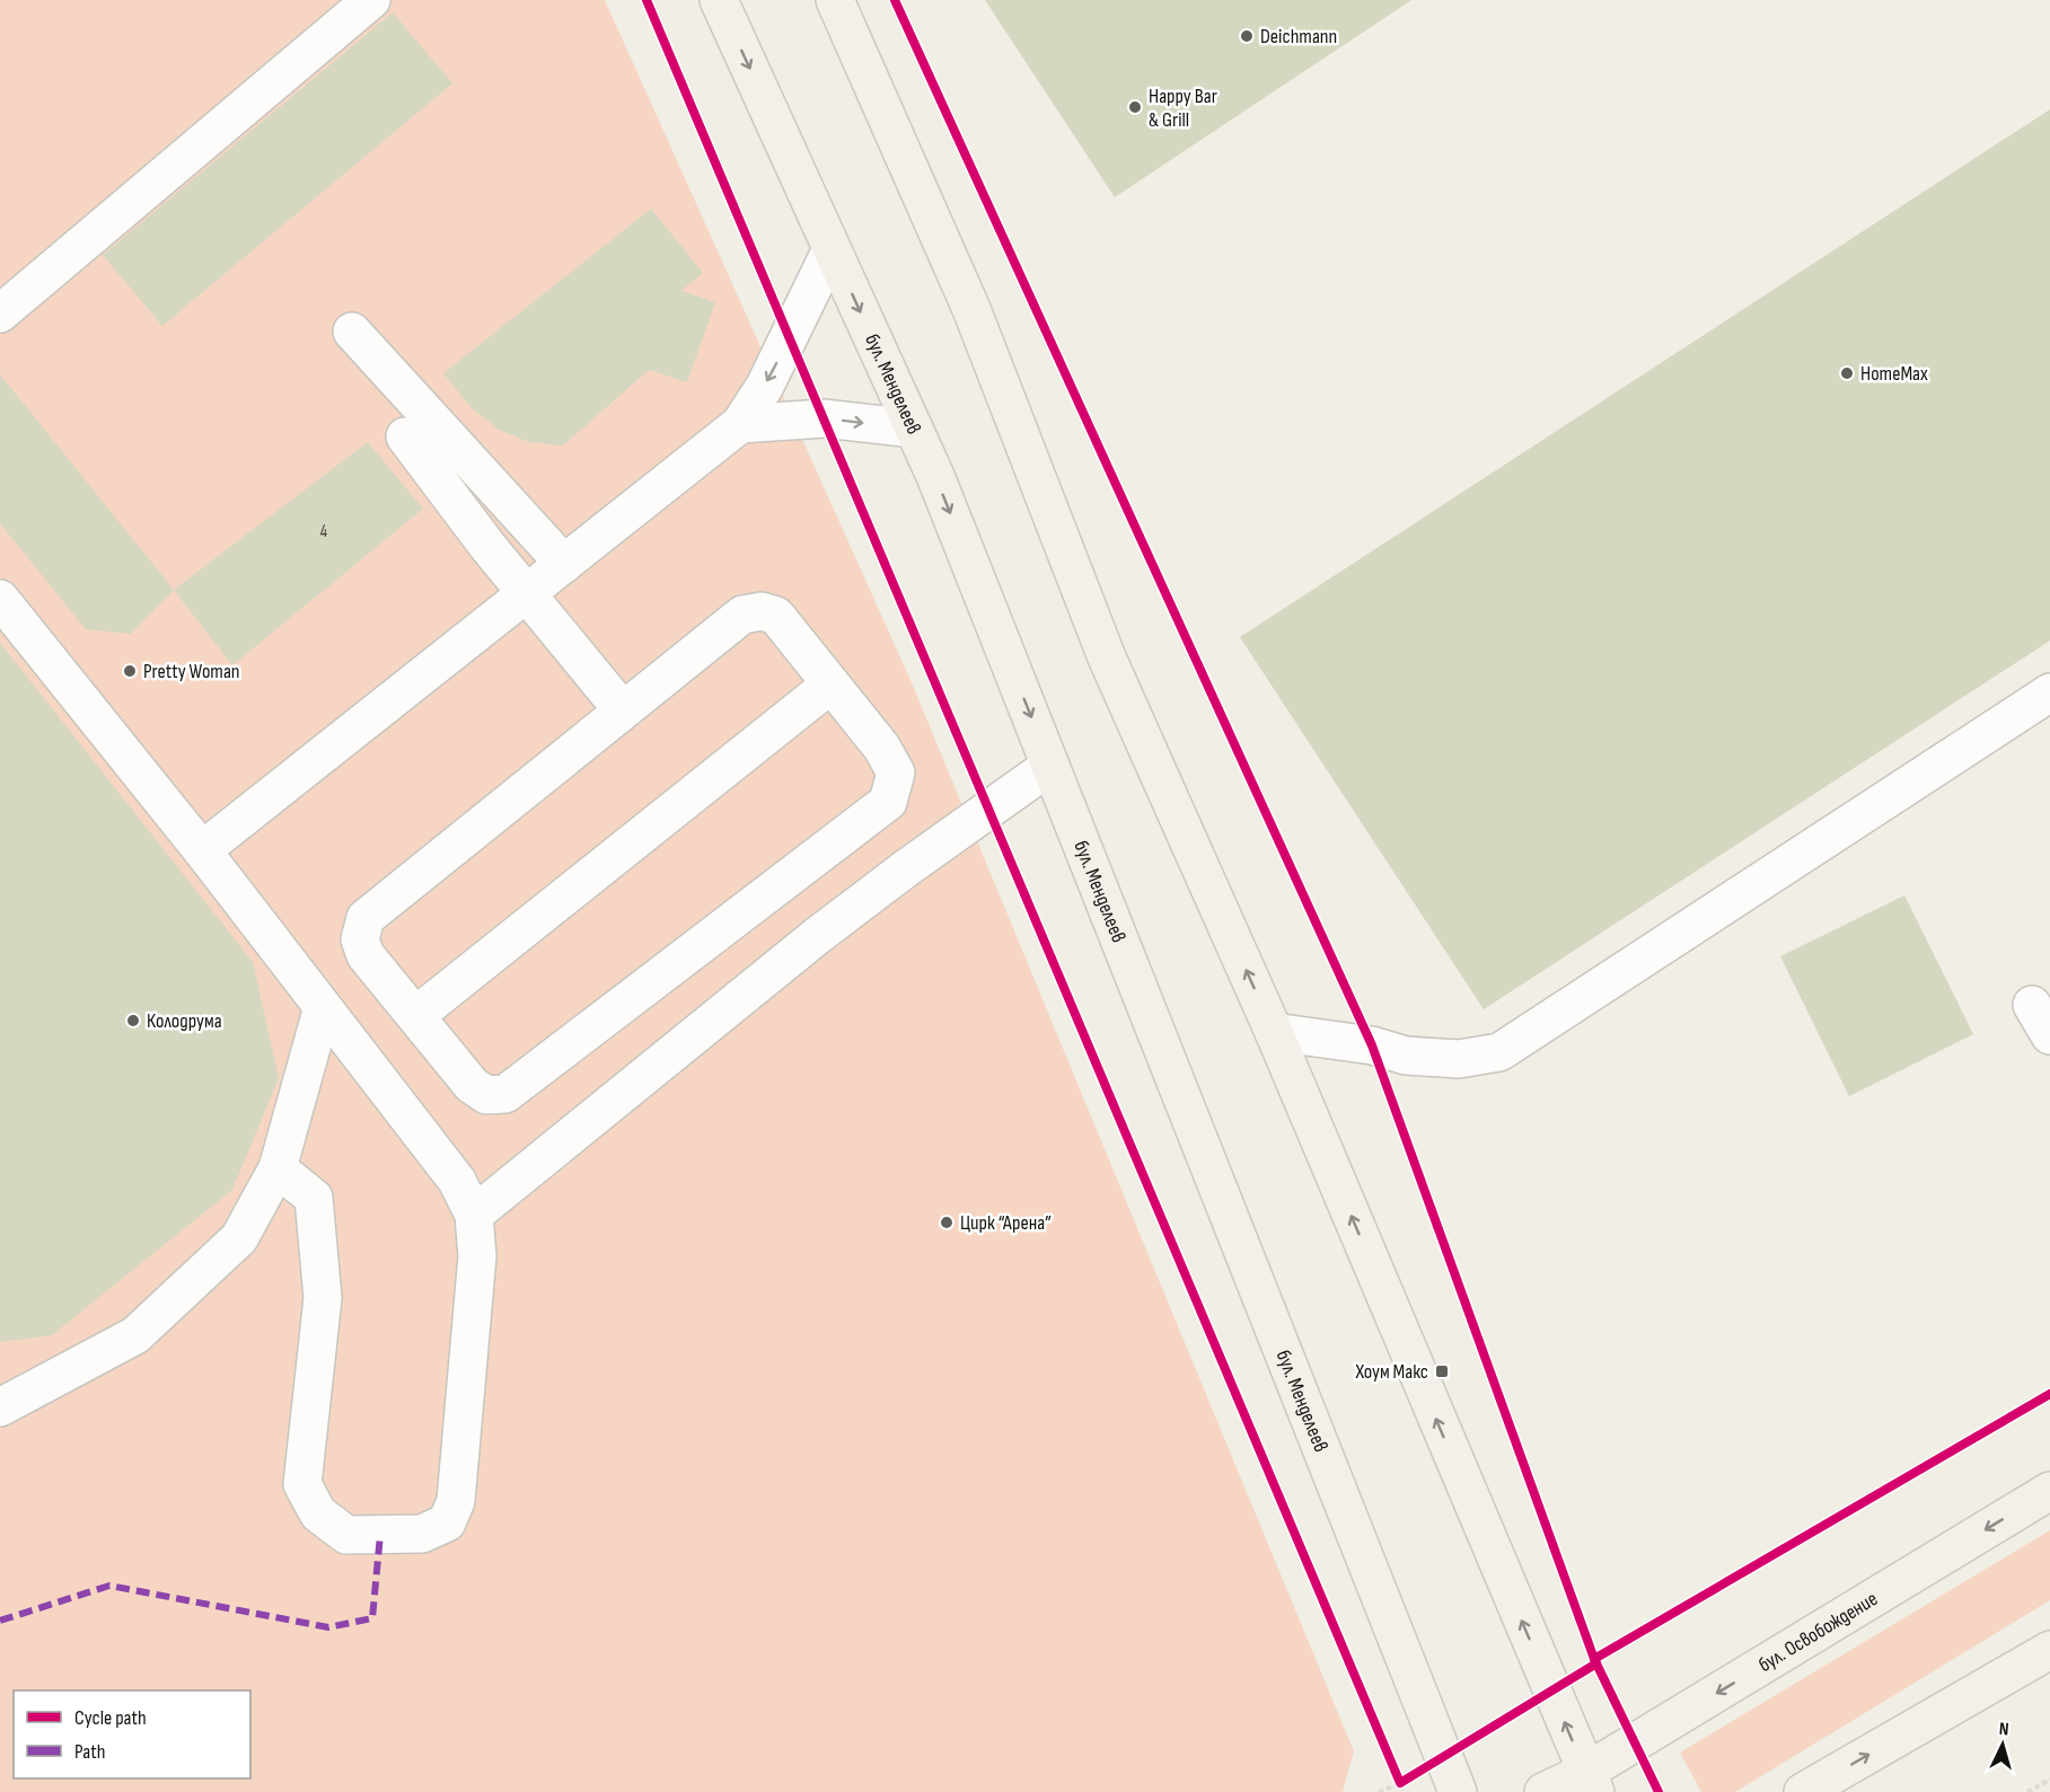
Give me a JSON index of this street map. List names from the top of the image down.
{
  "streets": {
    "main road": ["бул. Менделеев", "бул. Освобождение"]
  },
  "places": {
    "other": [
      "Deichmann",
      "Happy Bar & Grill",
      "HomeMax",
      "Pretty Woman",
      "Колодрума",
      "Цирк “Арена”"
    ],
    "transit": ["Хоум Макс"]
  },
  "house_numbers": ["4"],
  "legend": ["Cycle path", "Path"],
  "north": "top"
}
